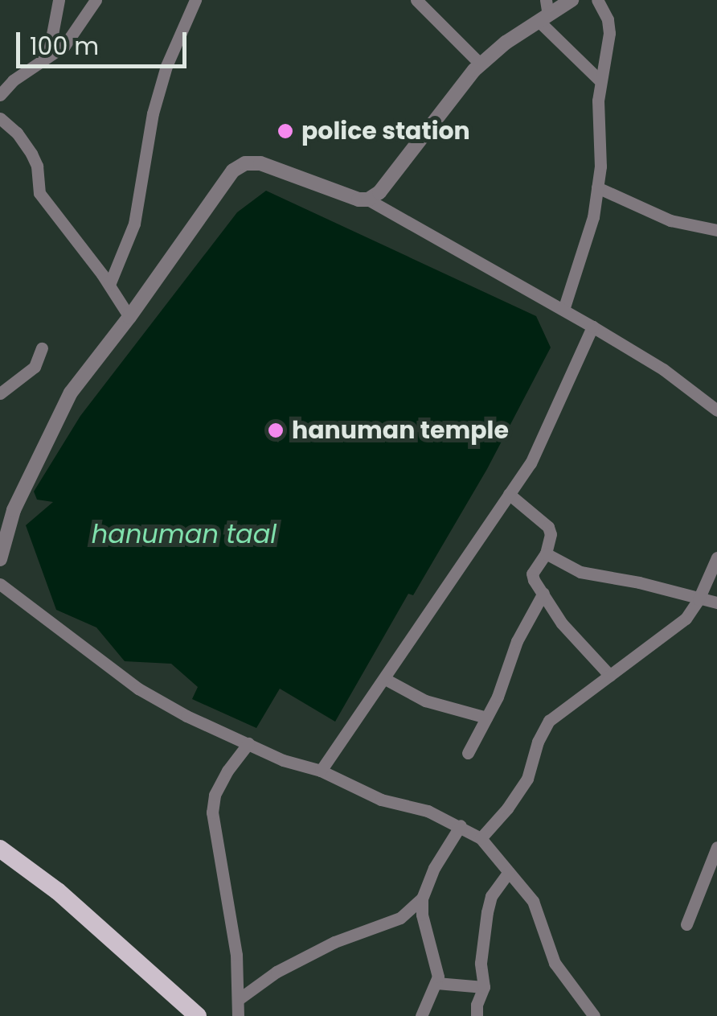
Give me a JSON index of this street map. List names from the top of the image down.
{
  "water": ["hanuman taal"],
  "places": ["police station", "hanuman temple"],
  "scale_bar": "100 m"
}
